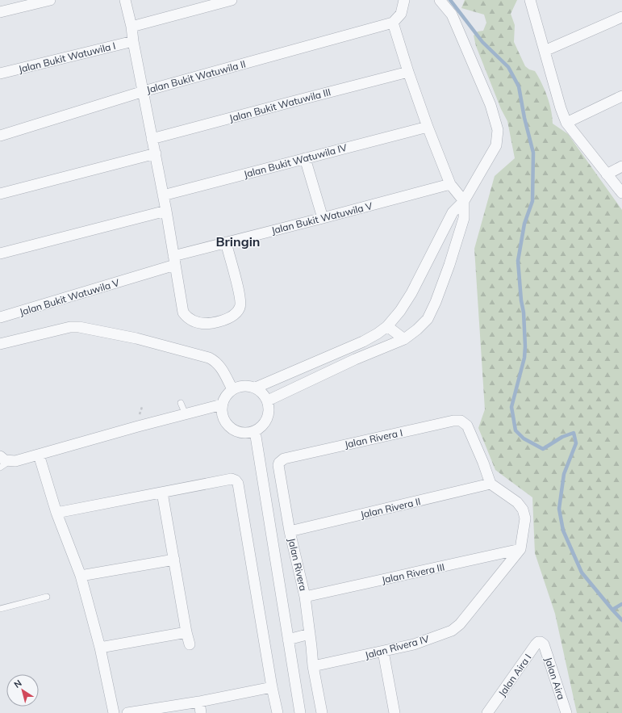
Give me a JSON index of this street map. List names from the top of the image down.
{
  "streets": {
    "street": [
      "Jalan Bukit Watuwila I",
      "Jalan Bukit Watuwila II",
      "Jalan Bukit Watuwila III",
      "Jalan Bukit Watuwila IV",
      "Jalan Bukit Watuwila V",
      "Jalan Rivera I",
      "Jalan Rivera II",
      "Jalan Rivera",
      "Jalan Rivera III",
      "Jalan Rivera IV",
      "Jalan Aira I",
      "Jalan Aira"
    ]
  },
  "crossings": [
    ["Jalan Rivera I", "Jalan Rivera II"],
    ["Jalan Rivera I", "Jalan Rivera"],
    ["Jalan Rivera II", "Jalan Rivera"],
    ["Jalan Rivera", "Jalan Rivera III"],
    ["Jalan Rivera", "Jalan Rivera IV"],
    ["Jalan Rivera III", "Jalan Rivera IV"],
    ["Jalan Aira I", "Jalan Aira"]
  ],
  "districts": ["Bringin"],
  "north": "top left"
}
